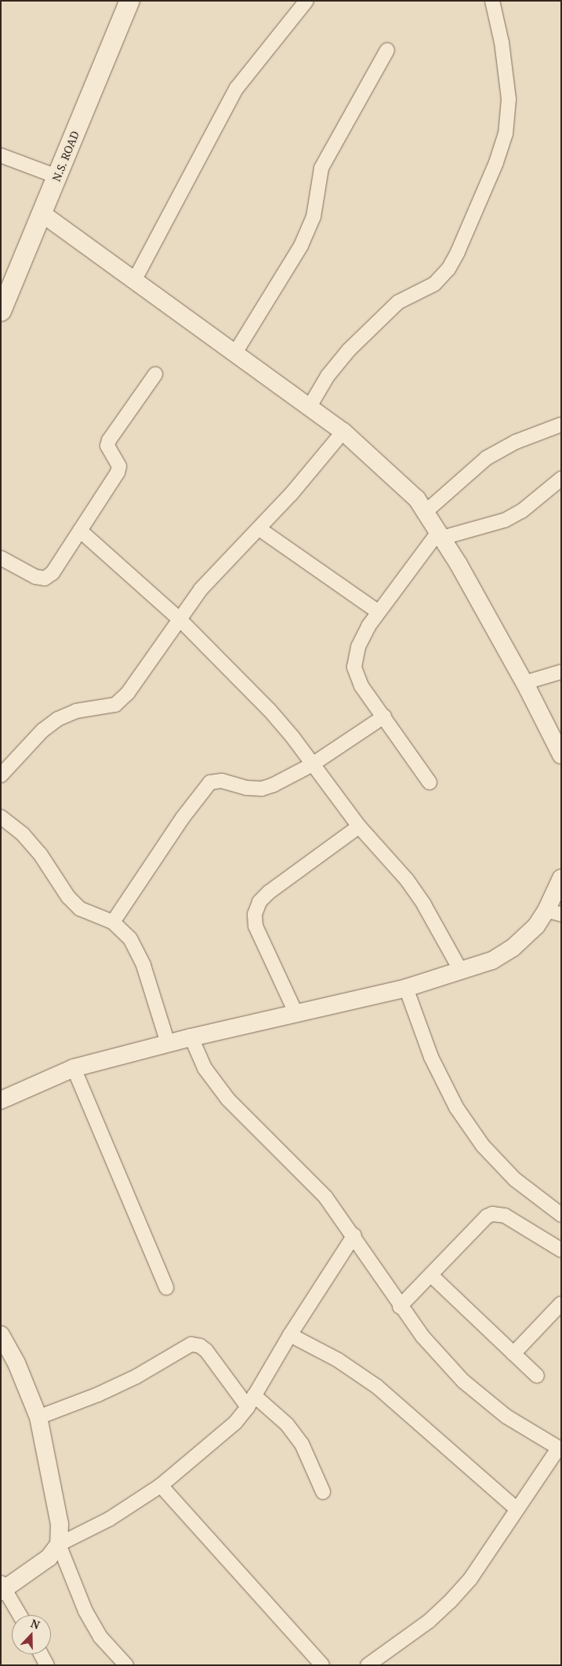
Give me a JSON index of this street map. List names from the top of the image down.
{
  "streets": {
    "main road": ["N.S. ROAD"]
  },
  "north": "top"
}
